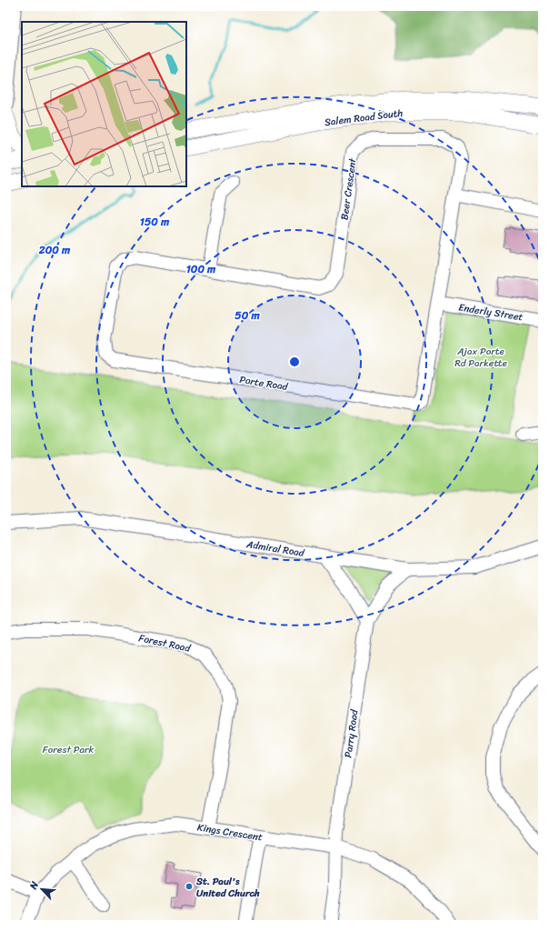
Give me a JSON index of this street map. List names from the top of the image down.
{
  "streets": {
    "main road": ["Salem Road South"],
    "street": [
      "Beer Crescent",
      "Enderly Street",
      "Porte Road",
      "Admiral Road",
      "Forest Road",
      "Parry Road",
      "Kings Crescent"
    ]
  },
  "crossings": [
    ["Beer Crescent", "Enderly Street"],
    ["Beer Crescent", "Porte Road"],
    ["Admiral Road", "Parry Road"],
    ["Forest Road", "Kings Crescent"],
    ["Parry Road", "Kings Crescent"]
  ],
  "parks": ["Ajax Porte Rd Parkette", "Forest Park"],
  "places": ["St. Paul's United Church"],
  "north": "top left",
  "rings": [
    "150 m",
    "200 m",
    "100 m",
    "50 m"
  ]
}
